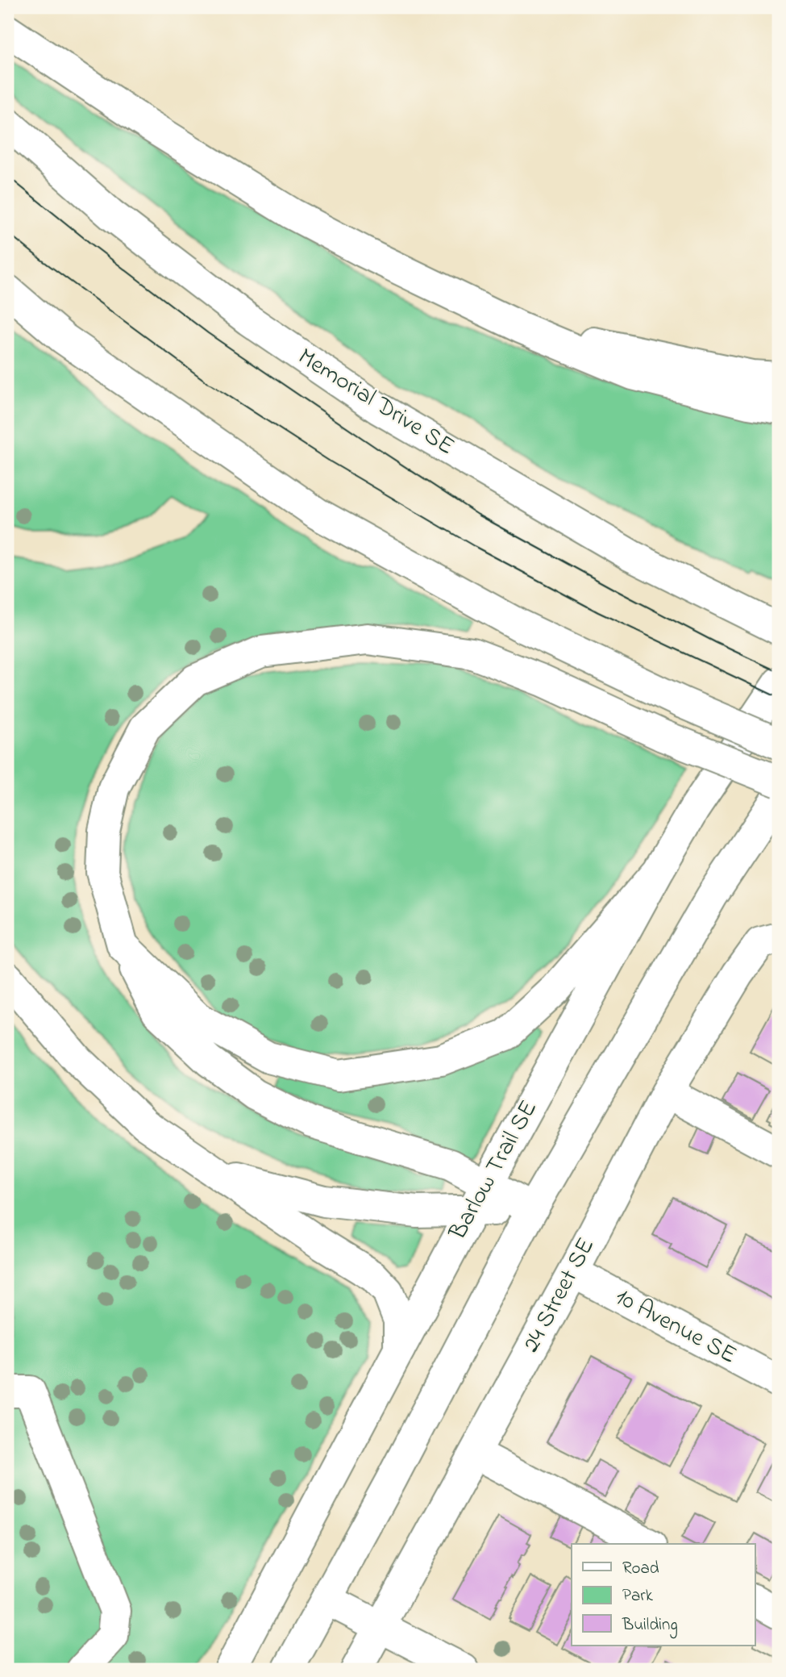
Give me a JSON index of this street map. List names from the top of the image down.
{
  "streets": {
    "main road": [
      "Memorial Drive SE",
      "Barlow Trail SE",
      "24 Street SE",
      "10 Avenue SE"
    ]
  },
  "crossings": [
    ["24 Street SE", "10 Avenue SE"]
  ],
  "legend": ["Road", "Park", "Building"]
}
